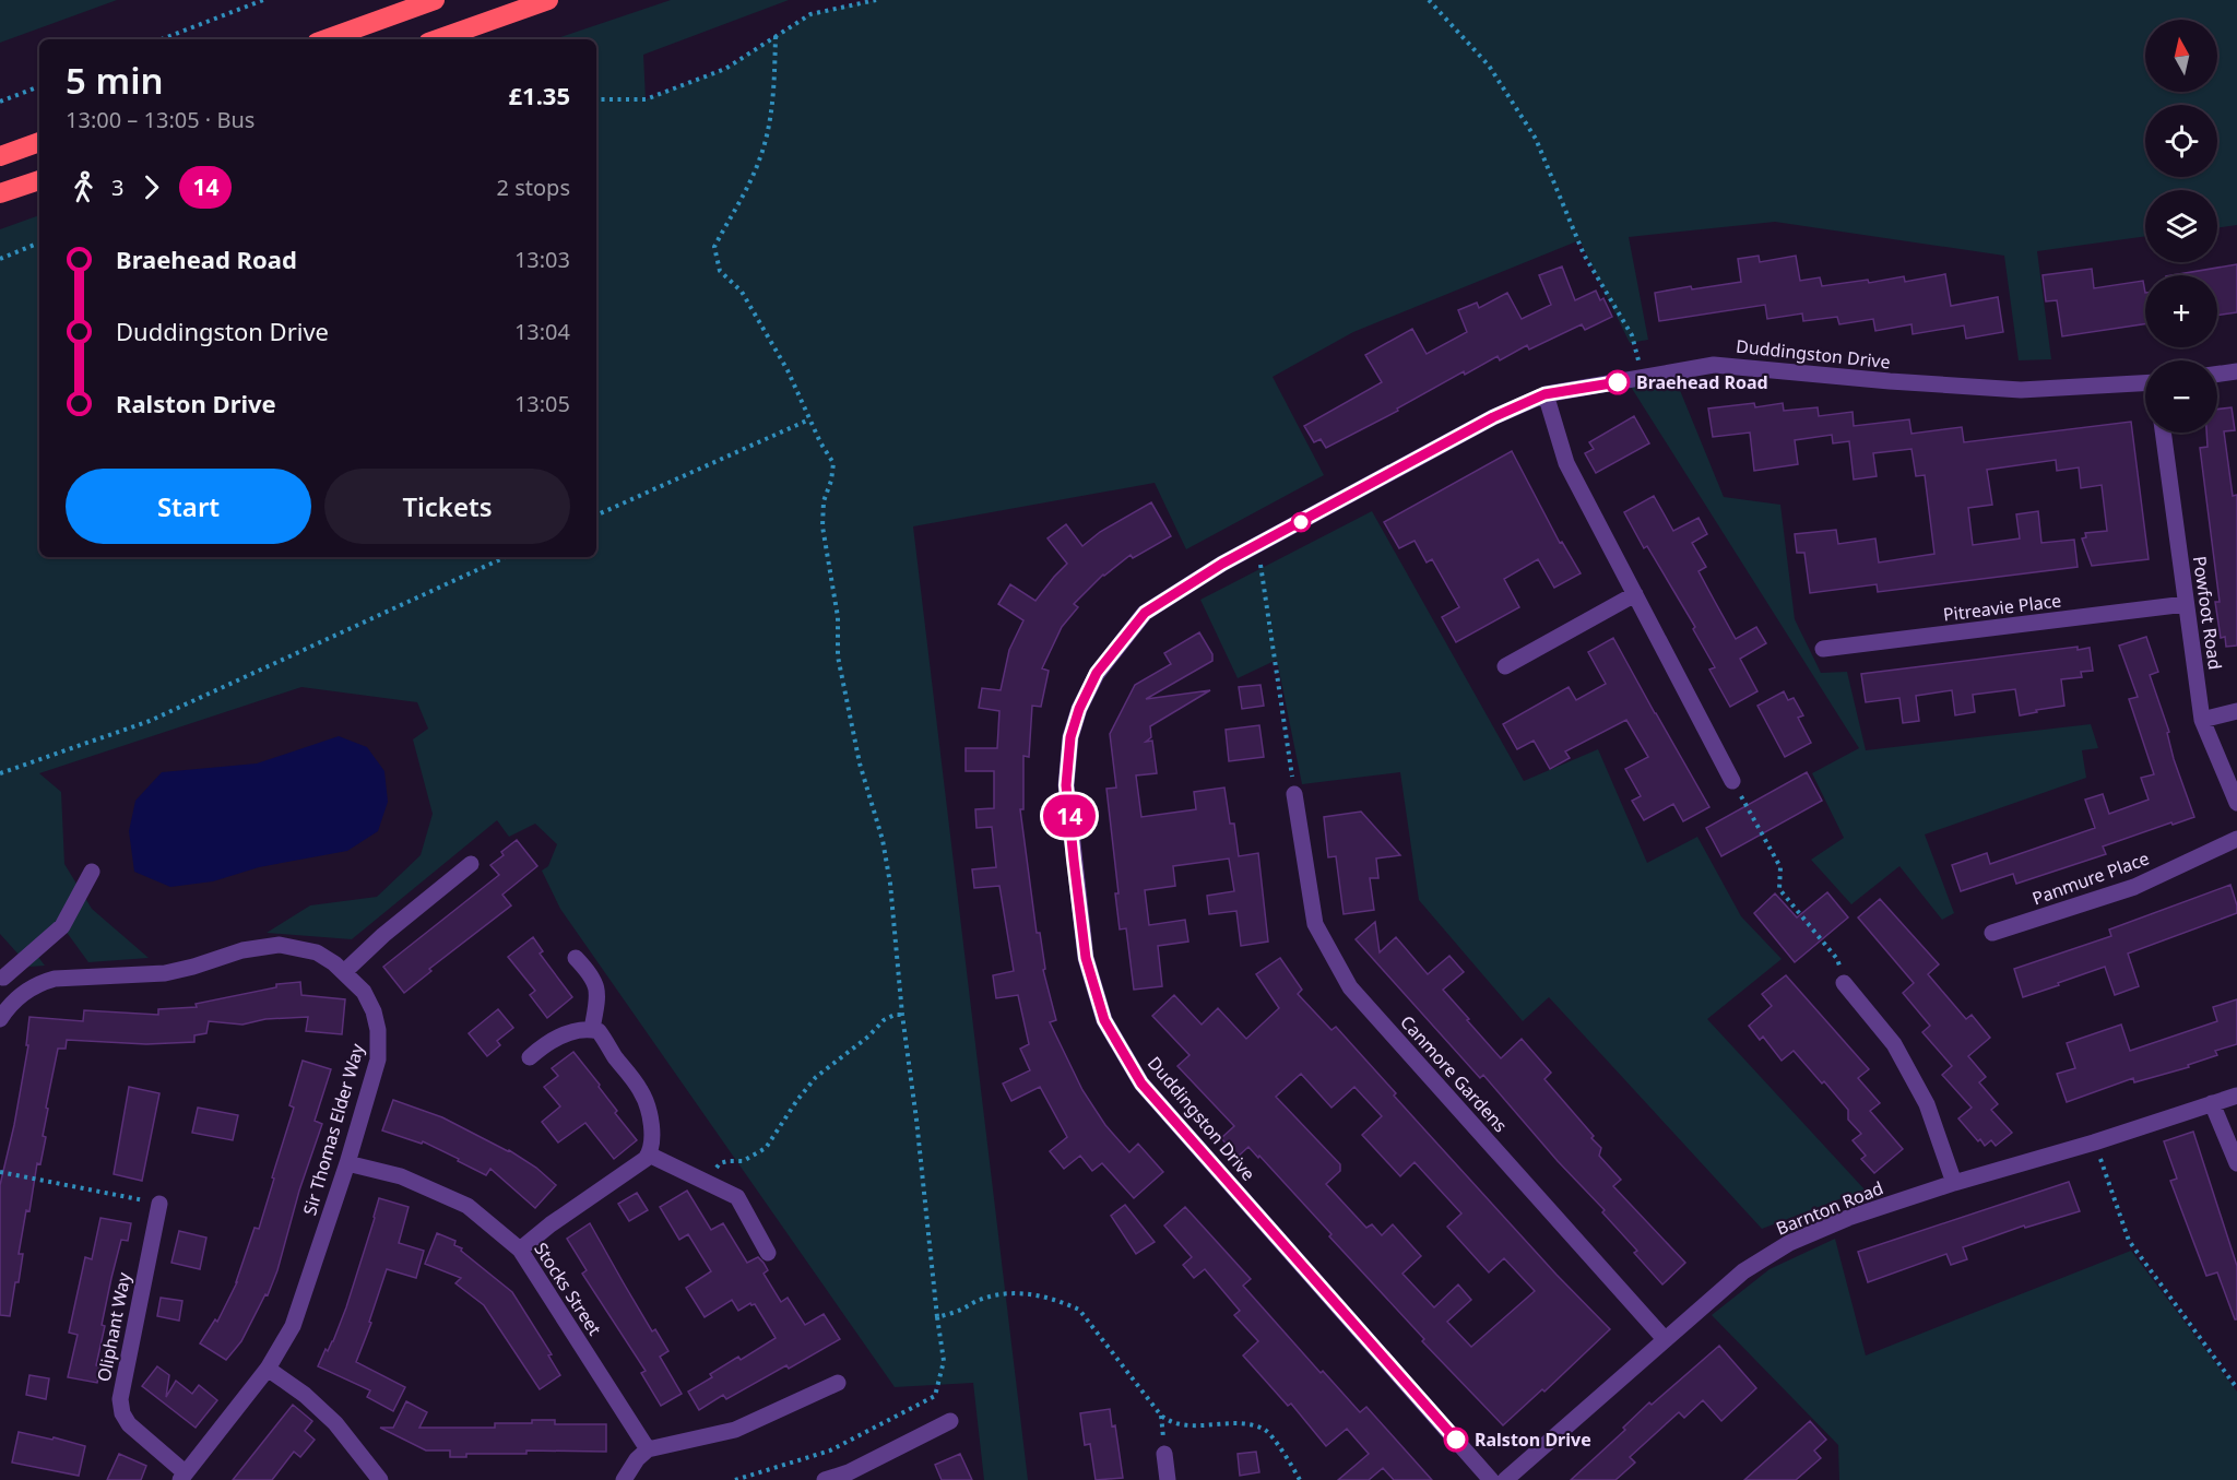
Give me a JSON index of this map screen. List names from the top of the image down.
{
  "streets": {
    "street": [
      "Duddingston Drive",
      "Pitreavie Place",
      "Powfoot Road",
      "Panmure Place",
      "Canmore Gardens",
      "Sir Thomas Elder Way",
      "Barnton Road",
      "Stocks Street",
      "Oliphant Way"
    ]
  },
  "crossings": [
    ["Pitreavie Place", "Powfoot Road"],
    ["Canmore Gardens", "Barnton Road"],
    ["Sir Thomas Elder Way", "Stocks Street"],
    ["Sir Thomas Elder Way", "Oliphant Way"]
  ],
  "places": ["Braehead Road", "Ralston Drive"],
  "lines": ["bus line 14"],
  "north": "top",
  "page": {
    "on_map": "14",
    "map_buttons": ["+", "−"],
    "heading": ["5 min", "13:00 – 13:05 · Bus", "£1.35"],
    "legs": ["3", "14", "2 stops"],
    "list": [
      {
        "name": "Braehead Road",
        "value": "13:03"
      },
      {
        "name": "Duddingston Drive",
        "value": "13:04"
      },
      {
        "name": "Ralston Drive",
        "value": "13:05"
      }
    ],
    "buttons": ["Start", "Tickets"]
  }
}
